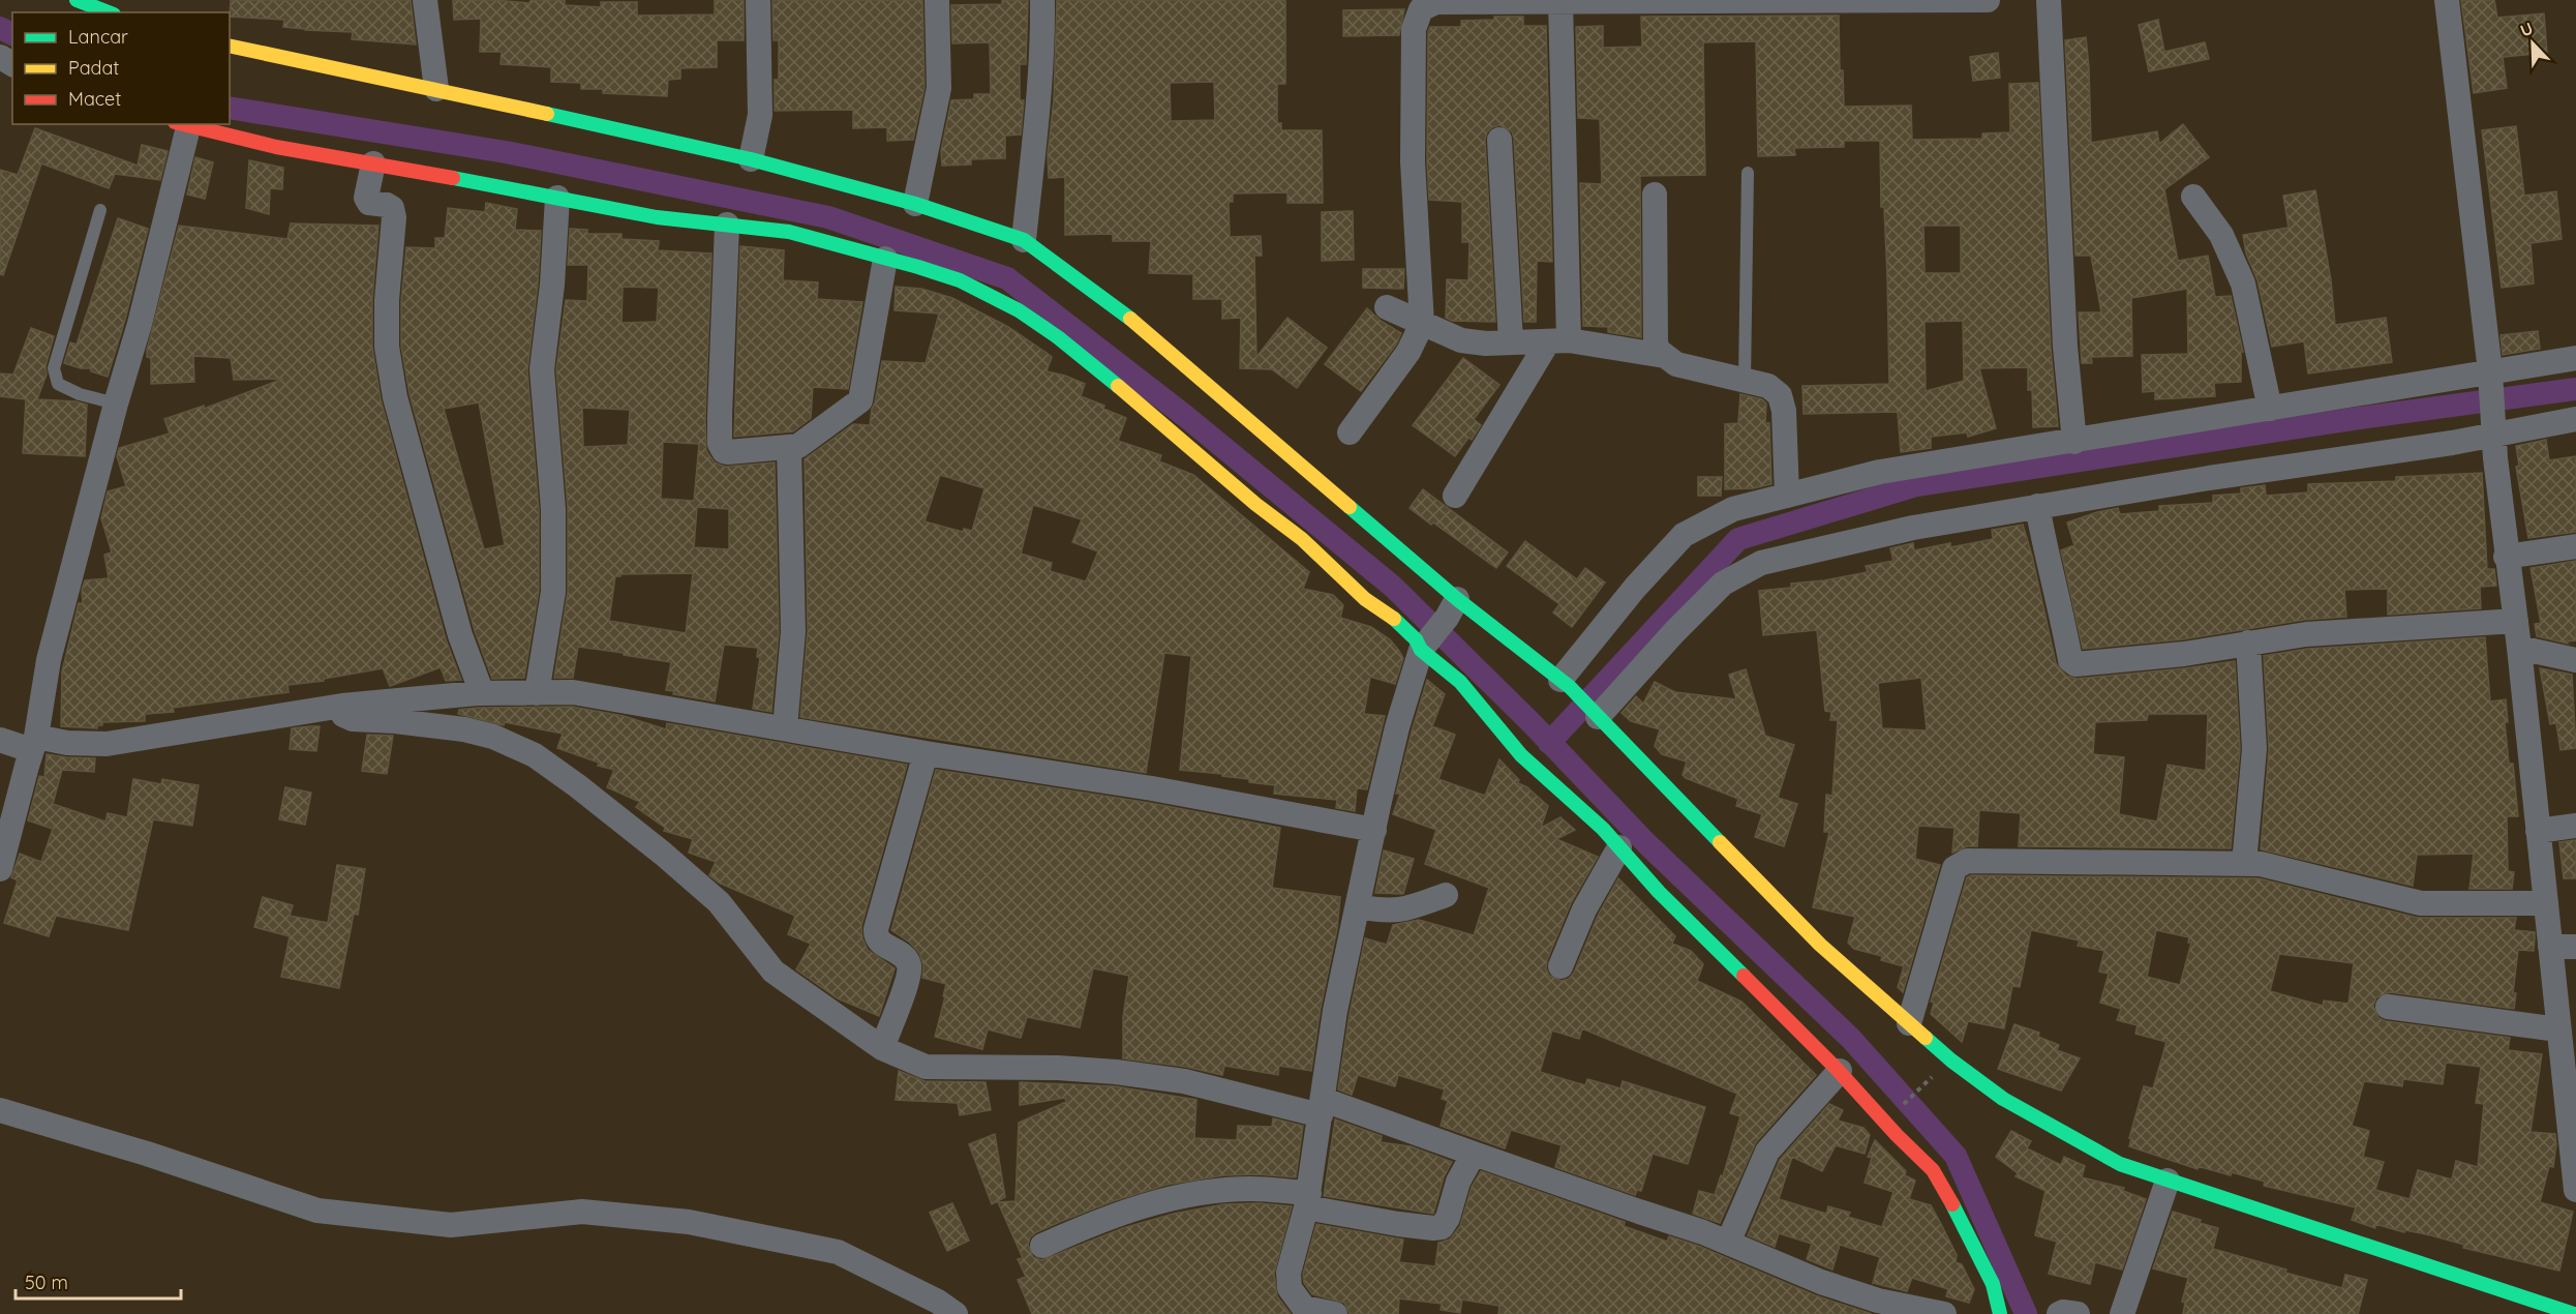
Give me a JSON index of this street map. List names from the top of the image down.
{
  "legend": ["Lancar", "Padat", "Macet"],
  "scale_bar": "50 m",
  "north": "top left"
}
